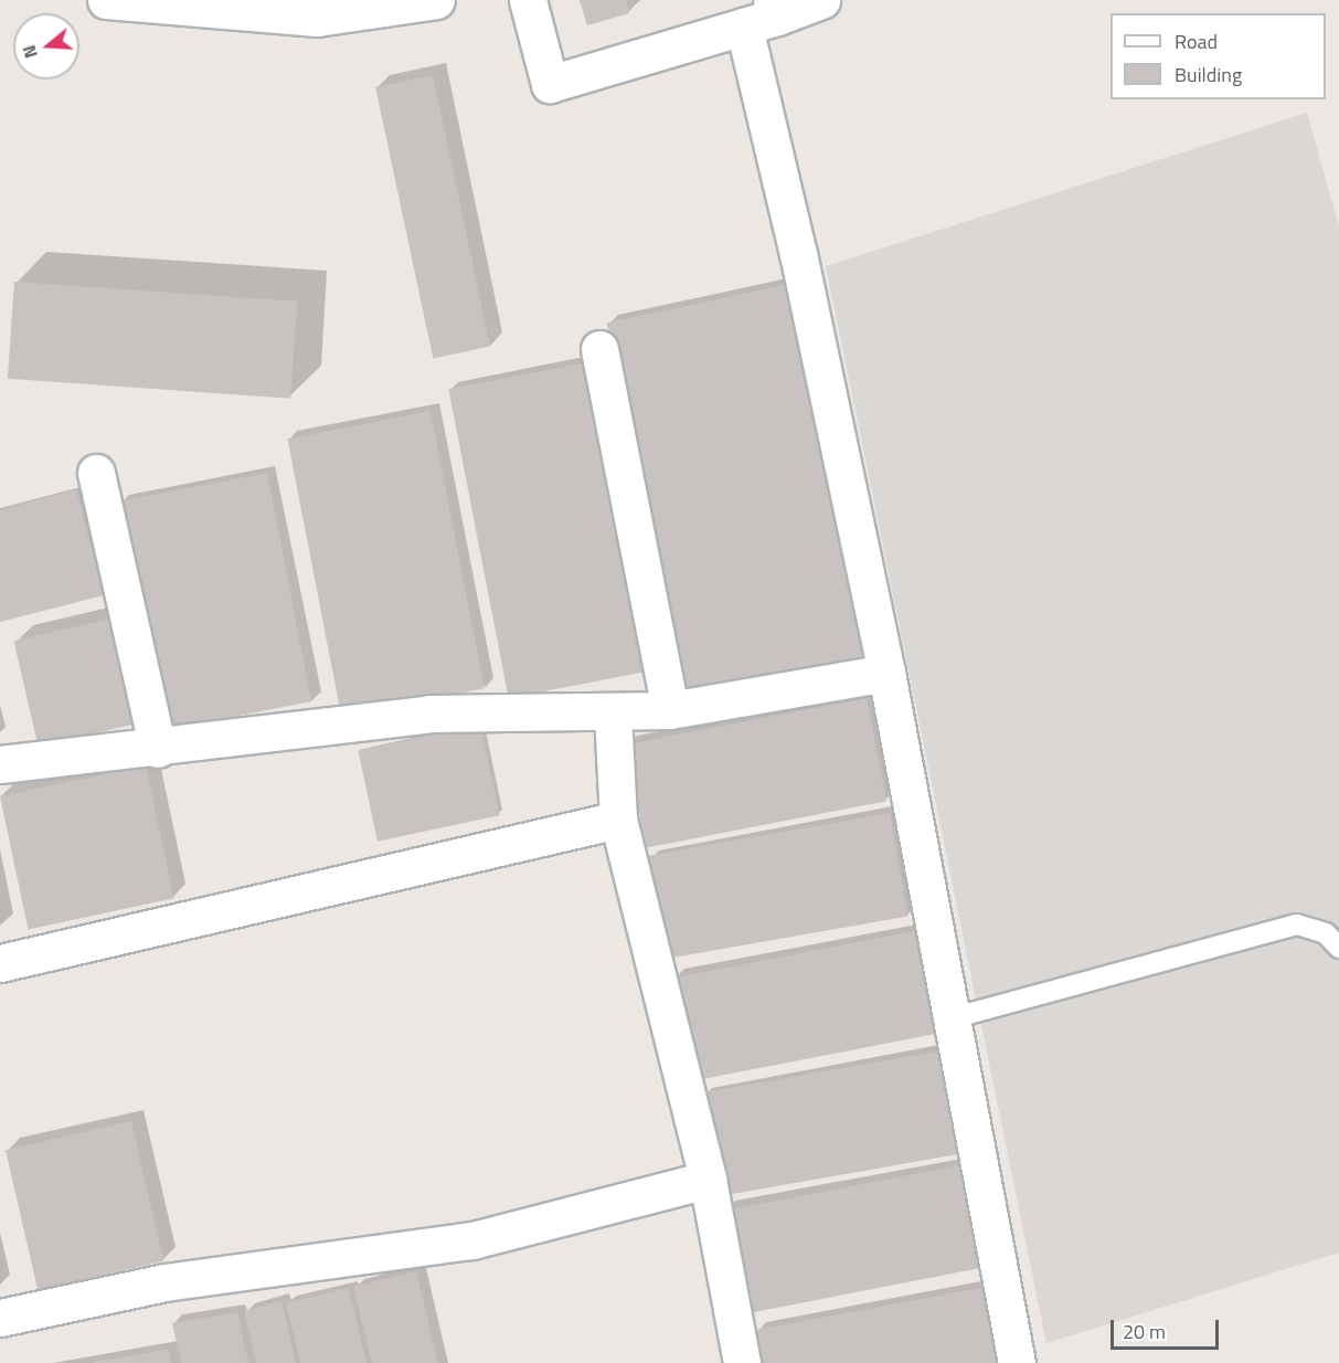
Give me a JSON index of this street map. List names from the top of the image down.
{
  "legend": ["Road", "Building"],
  "scale_bar": "20 m",
  "north": "left"
}
